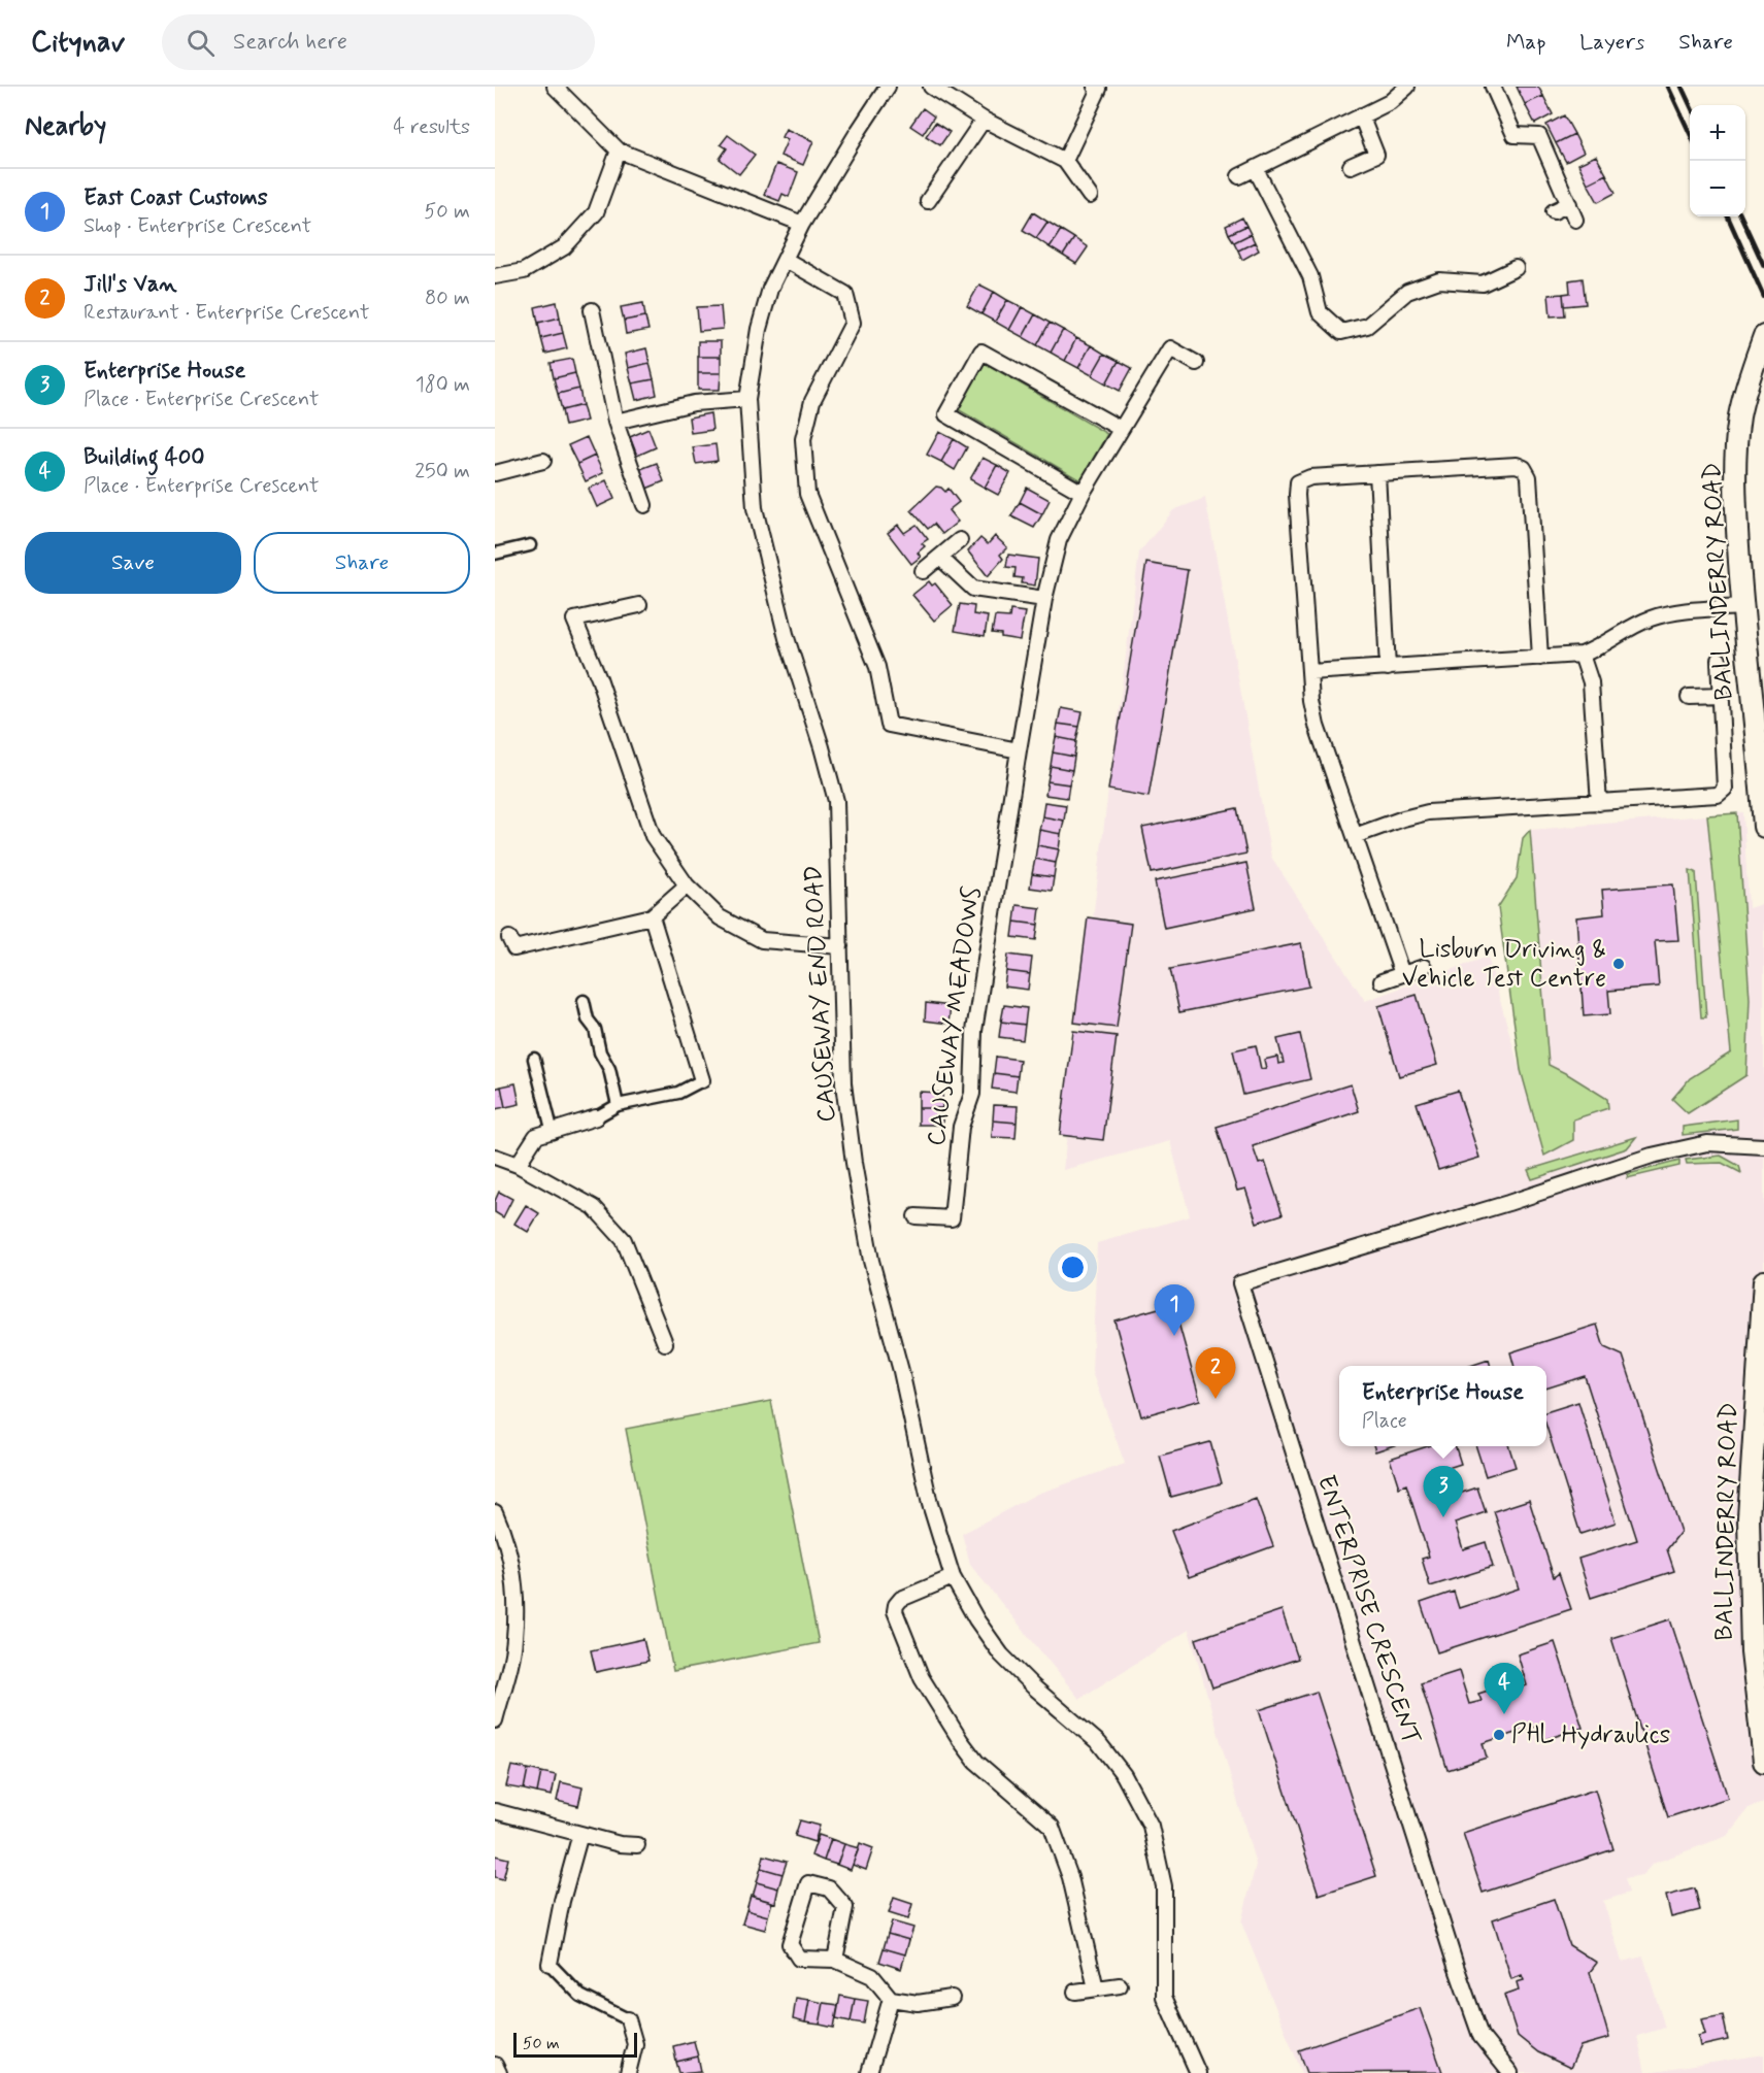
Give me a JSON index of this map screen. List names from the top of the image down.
{
  "streets": {
    "main road": ["BALLINDERRY ROAD"],
    "street": ["CAUSEWAY END ROAD", "CAUSEWAY MEADOWS", "ENTERPRISE CRESCENT"]
  },
  "places": ["Lisburn Driving & Vehicle Test Centre", "PHL Hydraulics"],
  "scale_bar": "50 m",
  "page": {
    "header": "Citynav",
    "search": "Search here",
    "nav": ["Map", "Layers", "Share"],
    "heading": ["Nearby", "4 results"],
    "map_buttons": ["+", "−"],
    "list": [
      {
        "mark": "1",
        "name": "East Coast Customs",
        "note": "Shop · Enterprise Crescent",
        "value": "50 m"
      },
      {
        "mark": "2",
        "name": "Jill's Van",
        "note": "Restaurant · Enterprise Crescent",
        "value": "80 m"
      },
      {
        "mark": "3",
        "name": "Enterprise House",
        "note": "Place · Enterprise Crescent",
        "value": "180 m"
      },
      {
        "mark": "4",
        "name": "Building 400",
        "note": "Place · Enterprise Crescent",
        "value": "250 m"
      }
    ],
    "buttons": ["Save", "Share"],
    "pins": [
      "1",
      "2",
      "3",
      "4"
    ],
    "popup": ["Enterprise House", "Place"],
    "scale": "50 m"
  }
}
